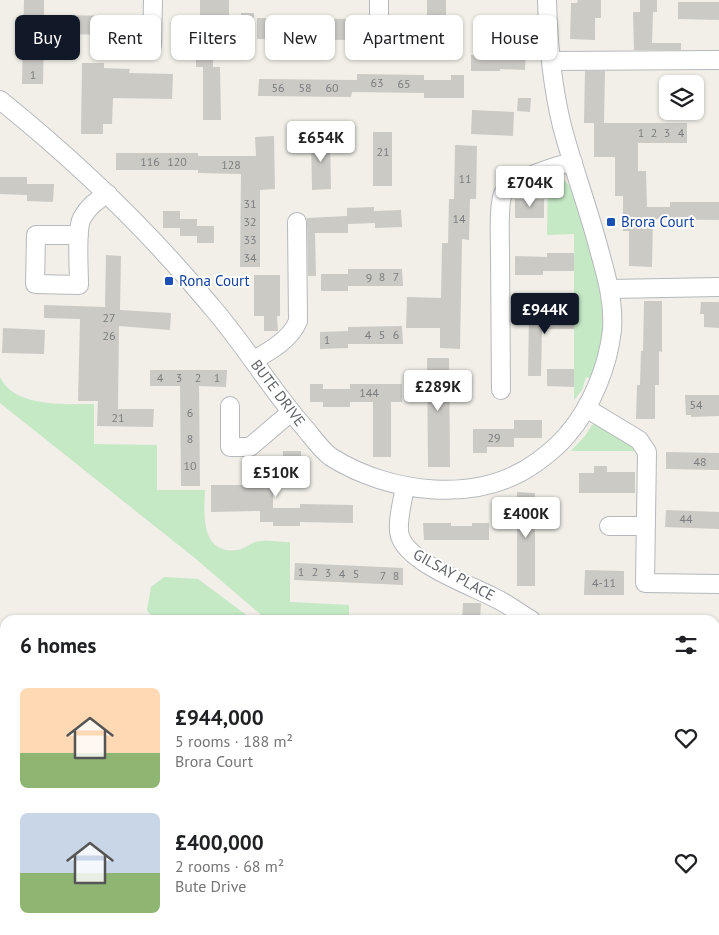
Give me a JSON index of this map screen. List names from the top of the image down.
{
  "streets": {
    "street": ["BUTE DRIVE", "GILSAY PLACE"]
  },
  "crossings": [
    ["BUTE DRIVE", "GILSAY PLACE"]
  ],
  "places": {
    "transit": ["Brora Court", "Rona Court"]
  },
  "house_numbers": [
    "1",
    "63",
    "65",
    "56",
    "58",
    "60",
    "1",
    "2",
    "3",
    "4",
    "21",
    "116",
    "120",
    "128",
    "11",
    "31",
    "14",
    "32",
    "33",
    "34",
    "8",
    "7",
    "9",
    "27",
    "4",
    "5",
    "6",
    "26",
    "1",
    "4",
    "3",
    "2",
    "1",
    "144",
    "54",
    "6",
    "21",
    "29",
    "8",
    "48",
    "10",
    "44",
    "1",
    "2",
    "3",
    "4",
    "5",
    "7",
    "8",
    "4-11"
  ],
  "page": {
    "chip": [
      "Buy",
      "Rent",
      "Filters",
      "New",
      "Apartment",
      "House"
    ],
    "price": [
      "£654K",
      "£704K",
      "£944K",
      "£289K",
      "£510K",
      "£400K"
    ],
    "heading": "6 homes",
    "list": [
      {
        "name": "£944,000",
        "note": "5 rooms · 188 m² · Brora Court"
      },
      {
        "name": "£400,000",
        "note": "2 rooms · 68 m² · Bute Drive"
      }
    ]
  }
}
